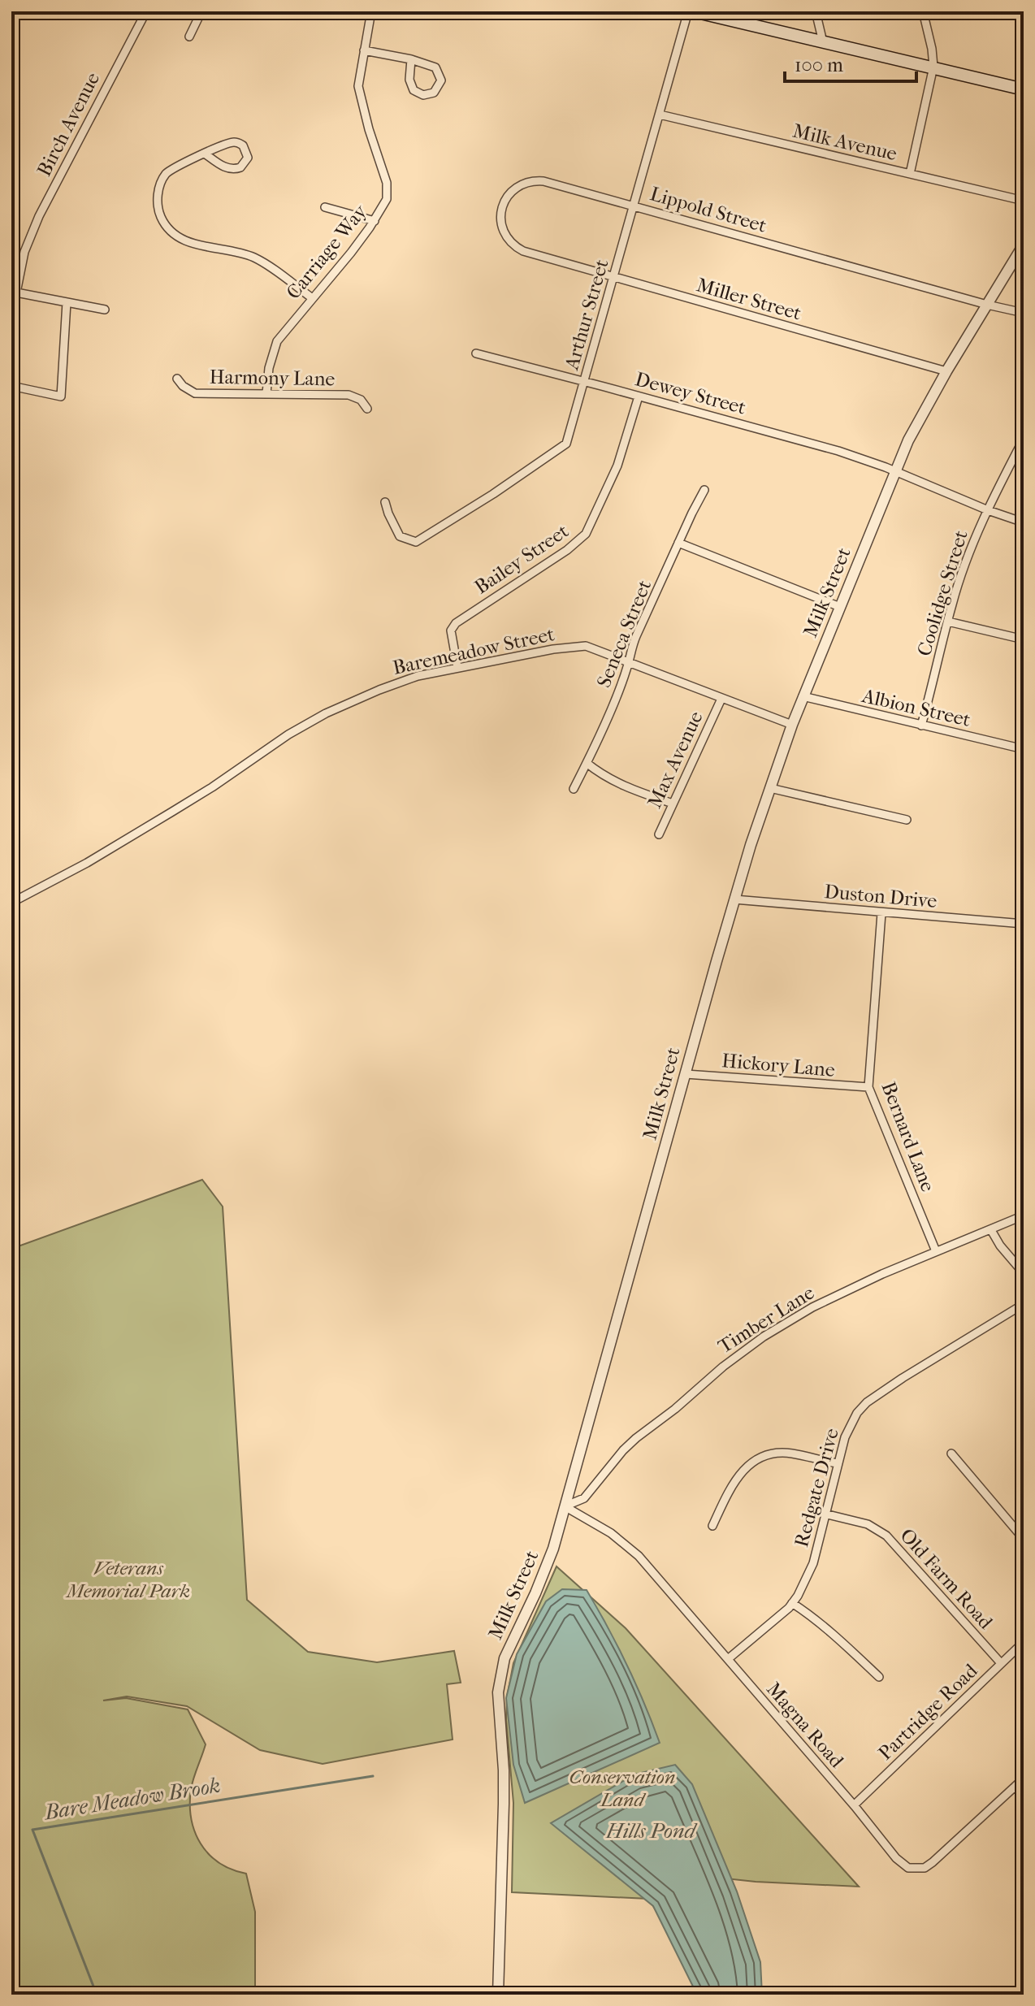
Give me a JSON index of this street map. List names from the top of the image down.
{
  "streets": {
    "street": [
      "Birch Avenue",
      "Milk Avenue",
      "Lippold Street",
      "Carriage Way",
      "Miller Street",
      "Arthur Street",
      "Harmony Lane",
      "Dewey Street",
      "Bailey Street",
      "Milk Street",
      "Coolidge Street",
      "Seneca Street",
      "Baremeadow Street",
      "Albion Street",
      "Max Avenue",
      "Duston Drive",
      "Hickory Lane",
      "Bernard Lane",
      "Timber Lane",
      "Redgate Drive",
      "Old Farm Road",
      "Partridge Road",
      "Magna Road"
    ]
  },
  "crossings": [
    ["Milk Avenue", "Arthur Street"],
    ["Lippold Street", "Miller Street"],
    ["Lippold Street", "Arthur Street"],
    ["Lippold Street", "Milk Street"],
    ["Carriage Way", "Harmony Lane"],
    ["Miller Street", "Arthur Street"],
    ["Miller Street", "Milk Street"],
    ["Arthur Street", "Dewey Street"],
    ["Dewey Street", "Bailey Street"],
    ["Dewey Street", "Milk Street"],
    ["Dewey Street", "Coolidge Street"],
    ["Bailey Street", "Baremeadow Street"],
    ["Milk Street", "Baremeadow Street"],
    ["Milk Street", "Albion Street"],
    ["Milk Street", "Duston Drive"],
    ["Milk Street", "Hickory Lane"],
    ["Milk Street", "Timber Lane"],
    ["Milk Street", "Magna Road"],
    ["Coolidge Street", "Albion Street"],
    ["Seneca Street", "Baremeadow Street"],
    ["Baremeadow Street", "Max Avenue"],
    ["Duston Drive", "Bernard Lane"],
    ["Hickory Lane", "Bernard Lane"],
    ["Bernard Lane", "Timber Lane"],
    ["Timber Lane", "Magna Road"],
    ["Redgate Drive", "Old Farm Road"],
    ["Redgate Drive", "Magna Road"],
    ["Old Farm Road", "Partridge Road"],
    ["Partridge Road", "Magna Road"]
  ],
  "water": ["Bare Meadow Brook", "Hills Pond"],
  "parks": ["Veterans Memorial Park", "Conservation Land"],
  "scale_bar": "100 m"
}
